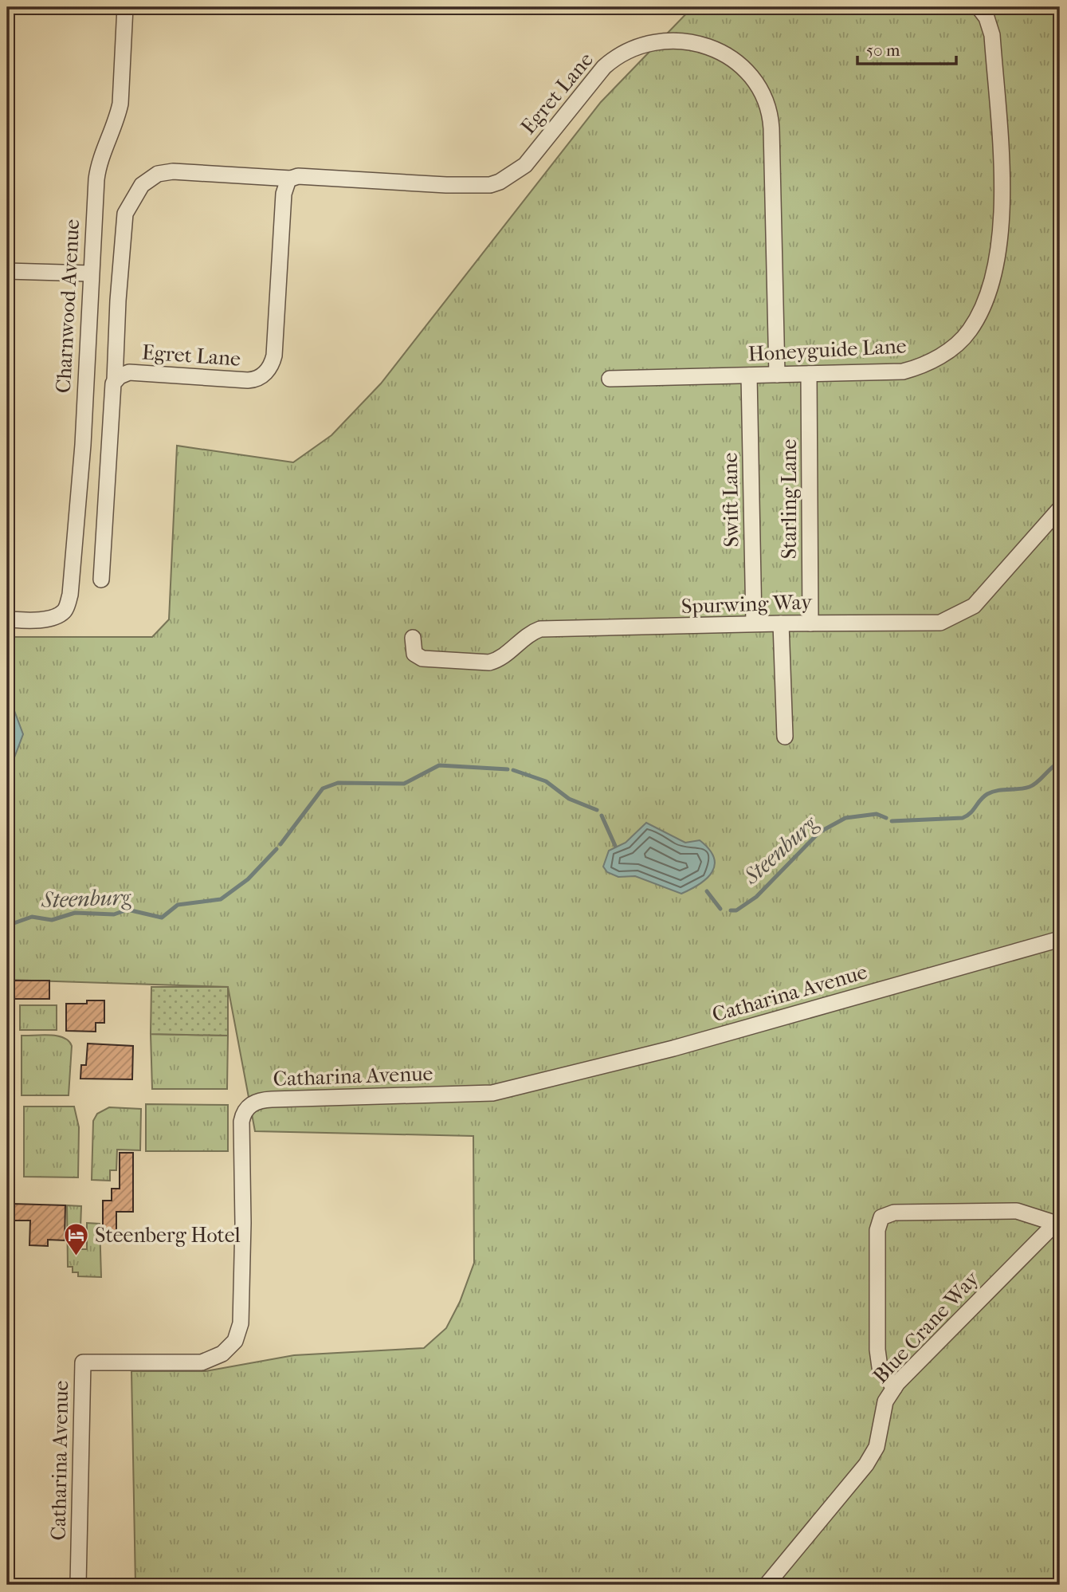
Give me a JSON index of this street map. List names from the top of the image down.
{
  "streets": {
    "street": [
      "Egret Lane",
      "Charnwood Avenue",
      "Honeyguide Lane",
      "Starling Lane",
      "Swift Lane",
      "Spurwing Way",
      "Catharina Avenue",
      "Blue Crane Way"
    ]
  },
  "crossings": [
    ["Egret Lane", "Honeyguide Lane"],
    ["Honeyguide Lane", "Starling Lane"],
    ["Honeyguide Lane", "Swift Lane"],
    ["Starling Lane", "Spurwing Way"],
    ["Swift Lane", "Spurwing Way"]
  ],
  "water": ["Steenburg"],
  "places": {
    "hotel": ["Steenberg Hotel"]
  },
  "scale_bar": "50 m"
}
